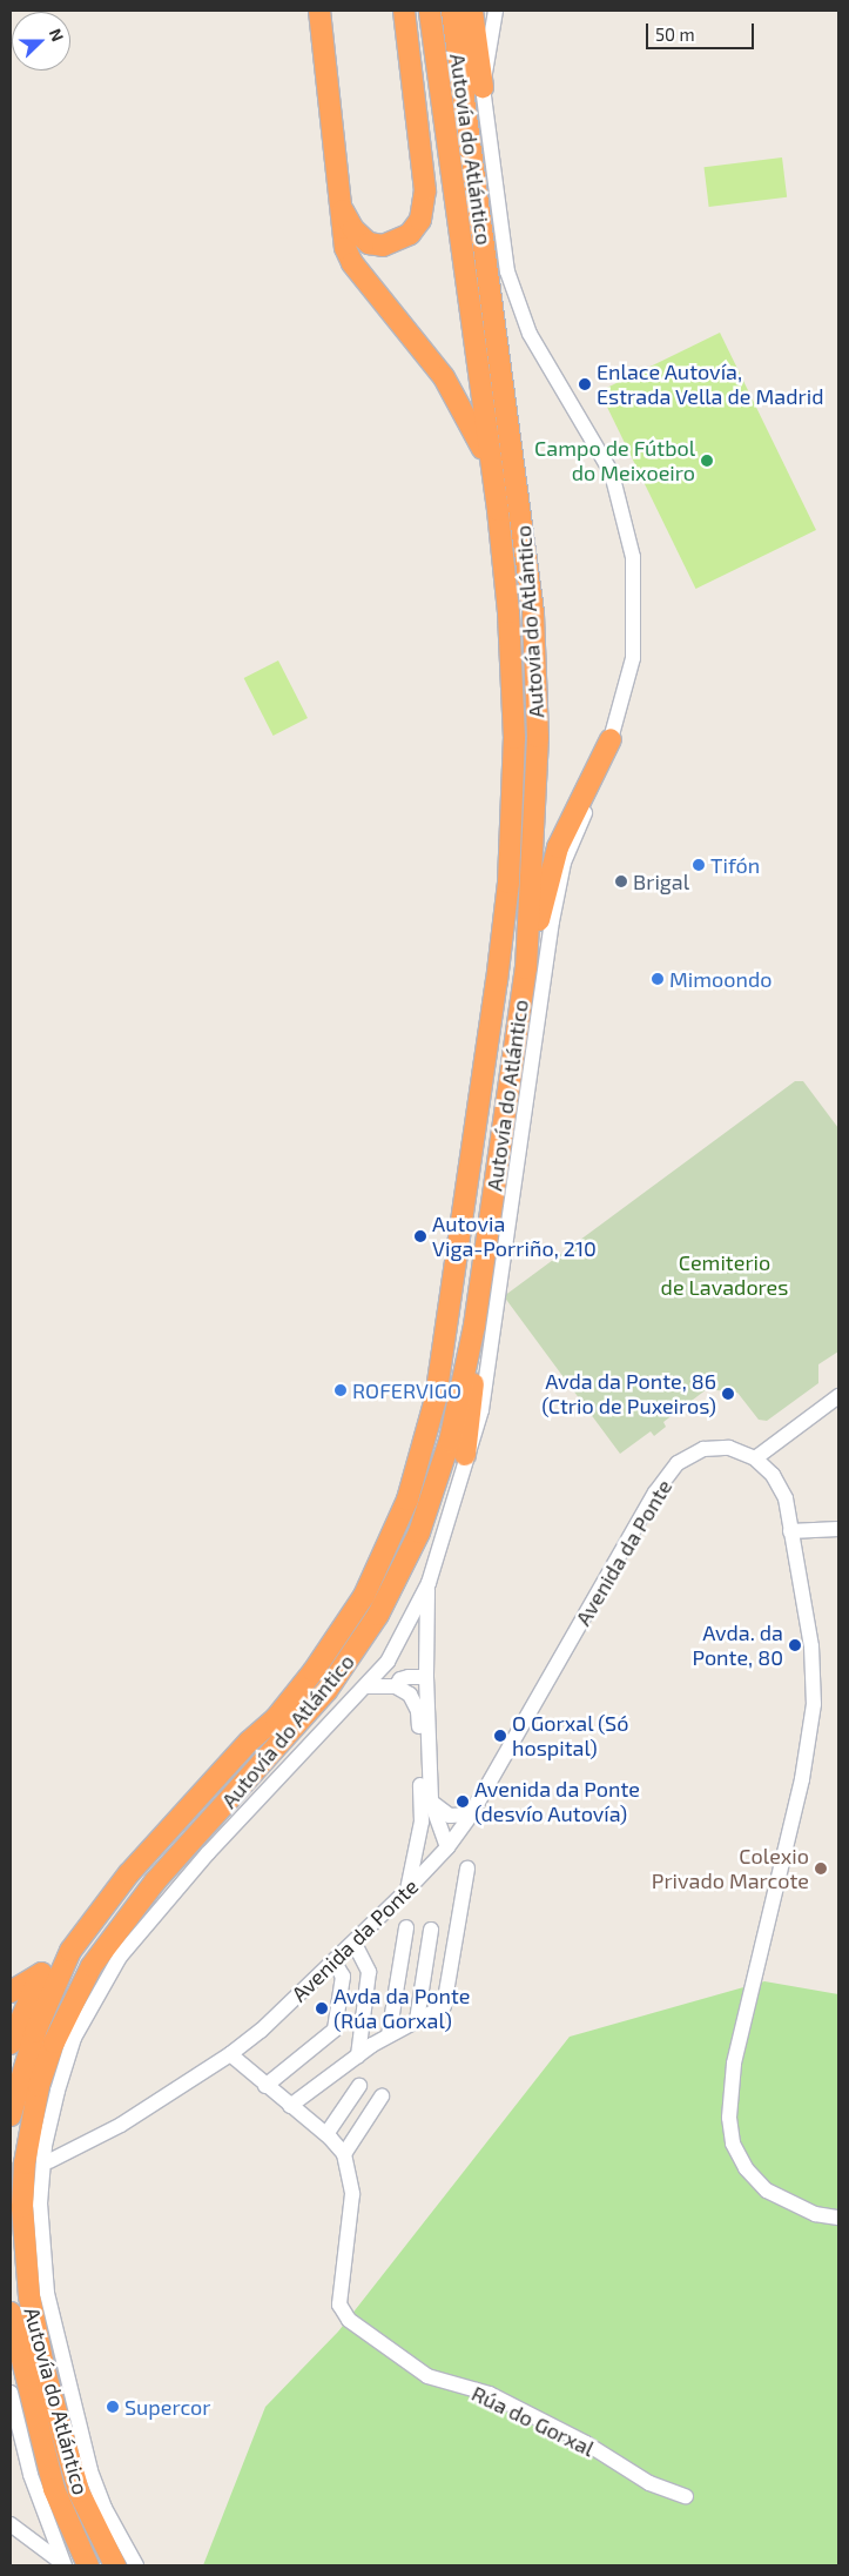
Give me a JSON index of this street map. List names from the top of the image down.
{
  "streets": {
    "highway": ["Autovía do Atlántico"],
    "street": ["Avenida da Ponte", "Rúa do Gorxal"]
  },
  "crossings": [
    ["Avenida da Ponte", "Rúa do Gorxal"]
  ],
  "parks": ["Cemiterio de Lavadores"],
  "places": [
    "Enlace Autovía, Estrada Vella de Madrid",
    "Campo de Fútbol do Meixoeiro",
    "Tifón",
    "Brigal",
    "Mimoondo",
    "Autovia Viga-Porriño, 210",
    "ROFERVIGO",
    "Avda da Ponte, 86 (Ctrio de Puxeiros)",
    "Avda. da Ponte, 80",
    "O Gorxal (Só hospital)",
    "Avenida da Ponte (desvío Autovía)",
    "Colexio Privado Marcote",
    "Avda da Ponte (Rúa Gorxal)",
    "Supercor"
  ],
  "scale_bar": "50 m",
  "north": "right"
}
